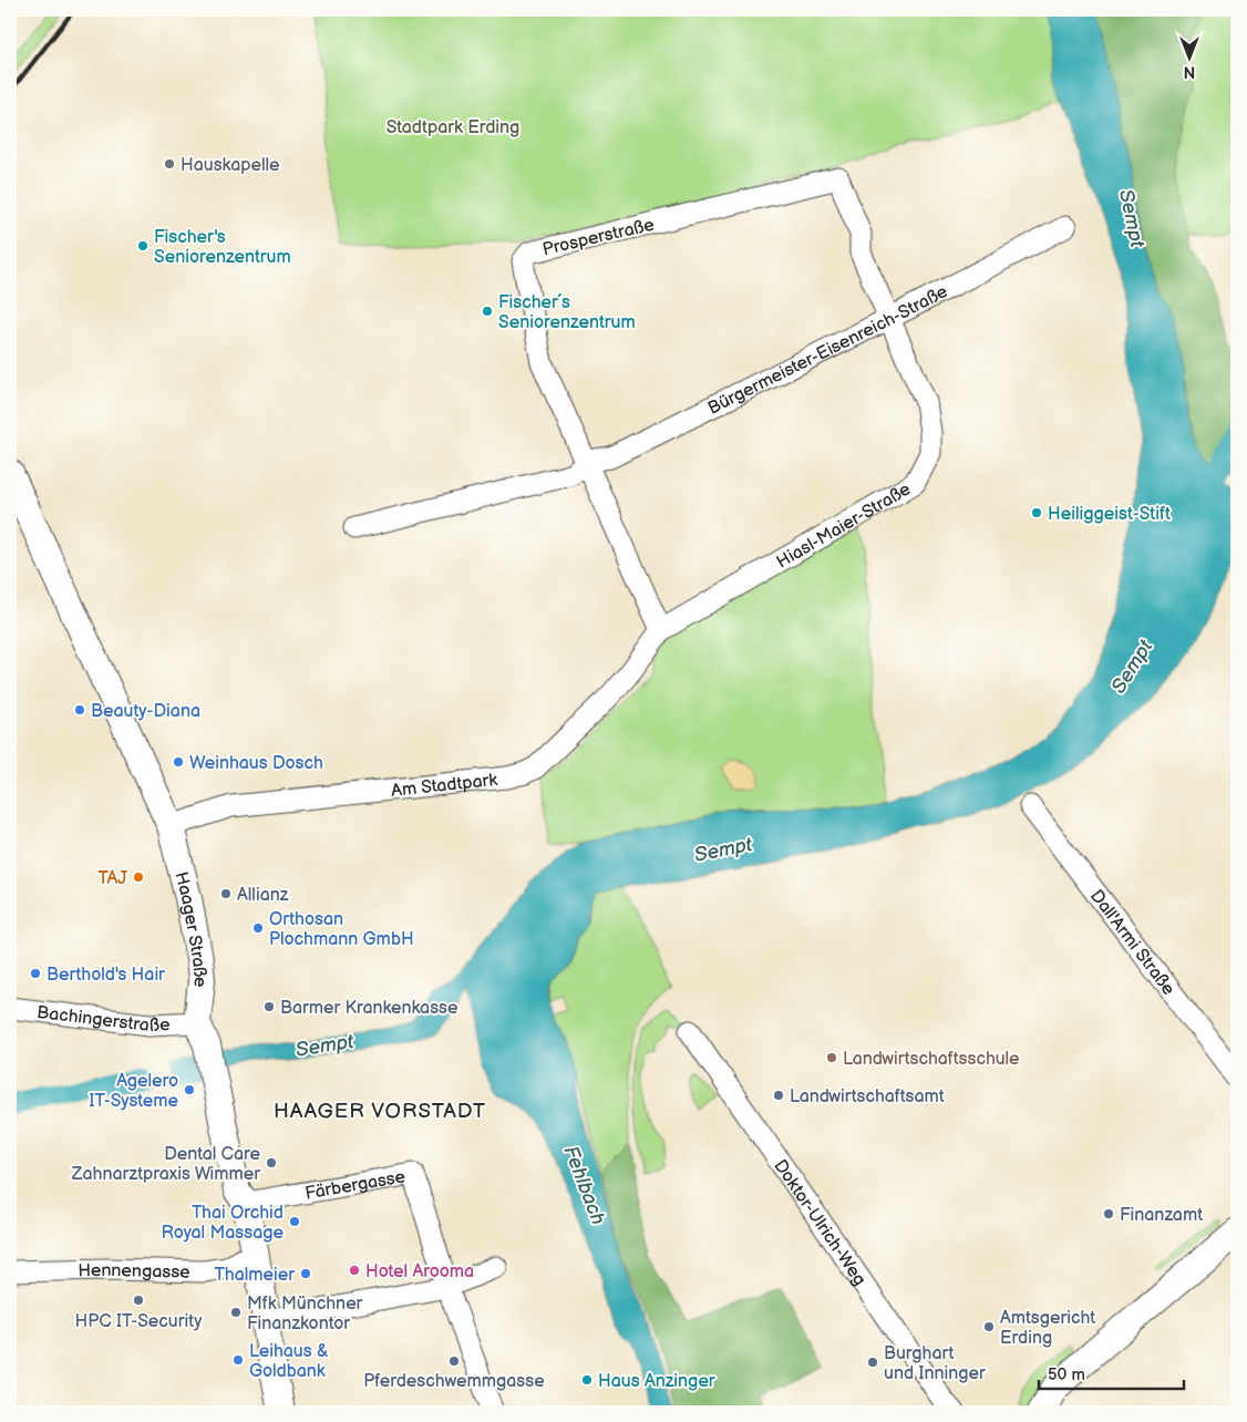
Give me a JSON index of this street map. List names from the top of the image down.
{
  "streets": {
    "street": [
      "Prosperstraße",
      "Bürgermeister-Eisenreich-Straße",
      "Hiasl-Maier-Straße",
      "Am Stadtpark",
      "Haager Straße",
      "Dall'Armi Straße",
      "Bachingerstraße",
      "Färbergasse",
      "Doktor-Ulrich-Weg",
      "Hennengasse"
    ]
  },
  "crossings": [
    ["Prosperstraße", "Bürgermeister-Eisenreich-Straße"],
    ["Prosperstraße", "Hiasl-Maier-Straße"],
    ["Prosperstraße", "Am Stadtpark"],
    ["Bürgermeister-Eisenreich-Straße", "Hiasl-Maier-Straße"],
    ["Hiasl-Maier-Straße", "Am Stadtpark"],
    ["Am Stadtpark", "Haager Straße"],
    ["Haager Straße", "Bachingerstraße"],
    ["Haager Straße", "Färbergasse"],
    ["Haager Straße", "Hennengasse"]
  ],
  "districts": ["HAAGER VORSTADT"],
  "water": ["Sempt", "Fehlbach"],
  "parks": ["Stadtpark Erding"],
  "places": [
    "Hauskapelle",
    "Fischer's Seniorenzentrum",
    "Fischer´s Seniorenzentrum",
    "Heiliggeist-Stift",
    "Beauty-Diana",
    "Weinhaus Dosch",
    "TAJ",
    "Allianz",
    "Orthosan Plochmann GmbH",
    "Berthold's Hair",
    "Barmer Krankenkasse",
    "Landwirtschaftsschule",
    "Agelero IT-Systeme",
    "Landwirtschaftsamt",
    "Dental Care Zahnarztpraxis Wimmer",
    "Finanzamt",
    "Thai Orchid Royal Massage",
    "Hotel Arooma",
    "Thalmeier",
    "HPC IT-Security",
    "Mfk Münchner Finanzkontor",
    "Amtsgericht Erding",
    "Leihaus & Goldbank",
    "Pferdeschwemmgasse",
    "Burghart und Inninger",
    "Haus Anzinger"
  ],
  "scale_bar": "50 m",
  "north": "bottom"
}
